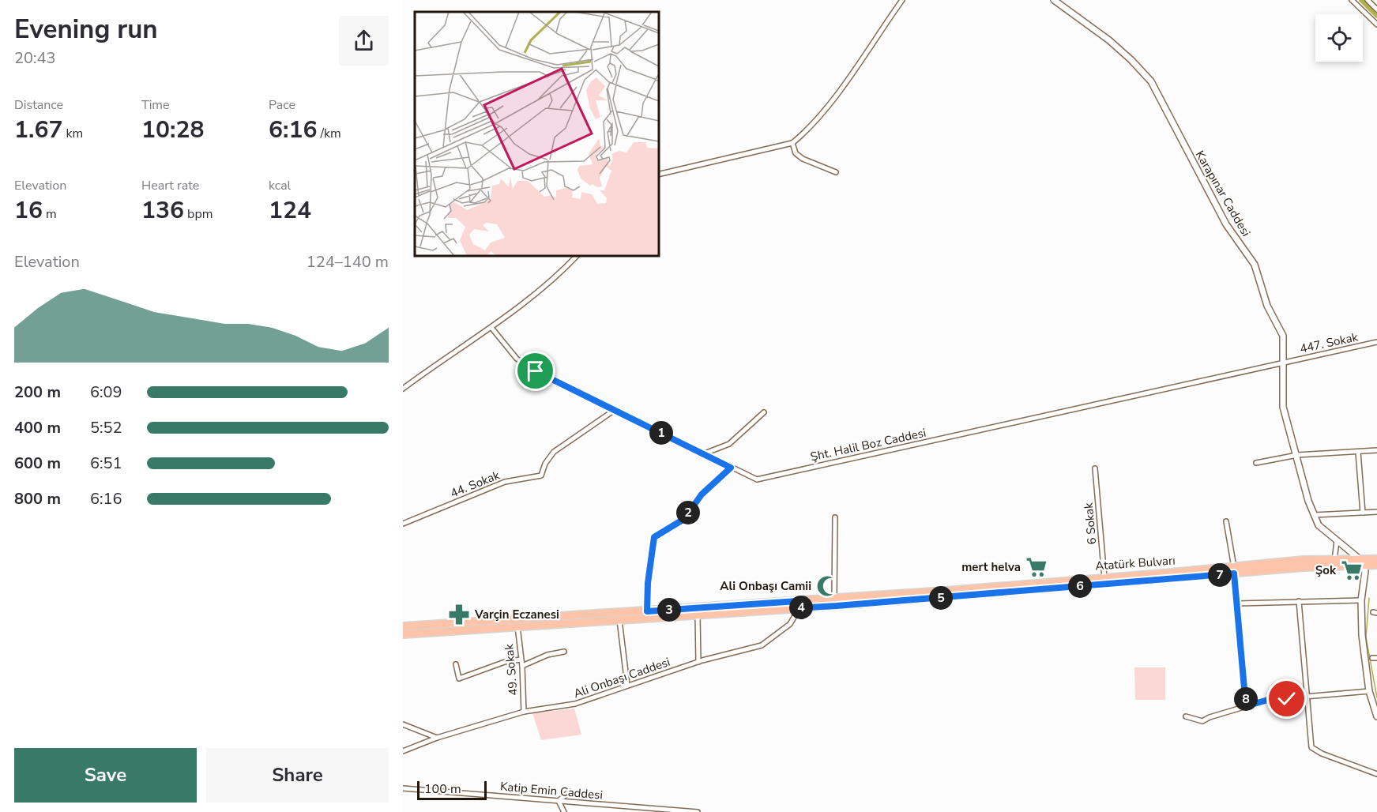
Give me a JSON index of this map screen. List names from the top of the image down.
{
  "streets": {
    "main road": ["Atatürk Bulvarı"],
    "street": [
      "Karapınar Caddesi",
      "447. Sokak",
      "Şht. Halil Boz Caddesi",
      "44. Sokak",
      "6 Sokak",
      "49. Sokak",
      "Ali Onbaşı Caddesi",
      "Katip Emin Caddesi"
    ]
  },
  "crossings": [
    ["Karapınar Caddesi", "447. Sokak"],
    ["Karapınar Caddesi", "Şht. Halil Boz Caddesi"],
    ["Karapınar Caddesi", "Atatürk Bulvarı"],
    ["447. Sokak", "Şht. Halil Boz Caddesi"],
    ["Şht. Halil Boz Caddesi", "44. Sokak"],
    ["6 Sokak", "Atatürk Bulvarı"],
    ["Atatürk Bulvarı", "49. Sokak"],
    ["Atatürk Bulvarı", "Ali Onbaşı Caddesi"],
    ["49. Sokak", "Ali Onbaşı Caddesi"]
  ],
  "places": {
    "supermarket": ["mert helva", "Şok"],
    "mosque": ["Ali Onbaşı Camii"],
    "pharmacy": ["Varçin Eczanesi"]
  },
  "scale_bar": "100 m",
  "page": {
    "heading": ["Evening run", "20:43"],
    "stats": [
      ["Distance", "1.67 km"],
      ["Time", "10:28"],
      ["Pace", "6:16 /km"],
      ["Elevation", "16 m"],
      ["Heart rate", "136 bpm"],
      ["kcal", "124"]
    ],
    "chart": ["Elevation", "124–140 m"],
    "list": [
      {
        "name": "200 m",
        "note": "6:09"
      },
      {
        "name": "400 m",
        "note": "5:52"
      },
      {
        "name": "600 m",
        "note": "6:51"
      },
      {
        "name": "800 m",
        "note": "6:16"
      }
    ],
    "pins": [
      "1",
      "2",
      "7",
      "6",
      "5",
      "4",
      "3",
      "8"
    ],
    "buttons": ["Save", "Share"],
    "scale": "100 m"
  }
}
